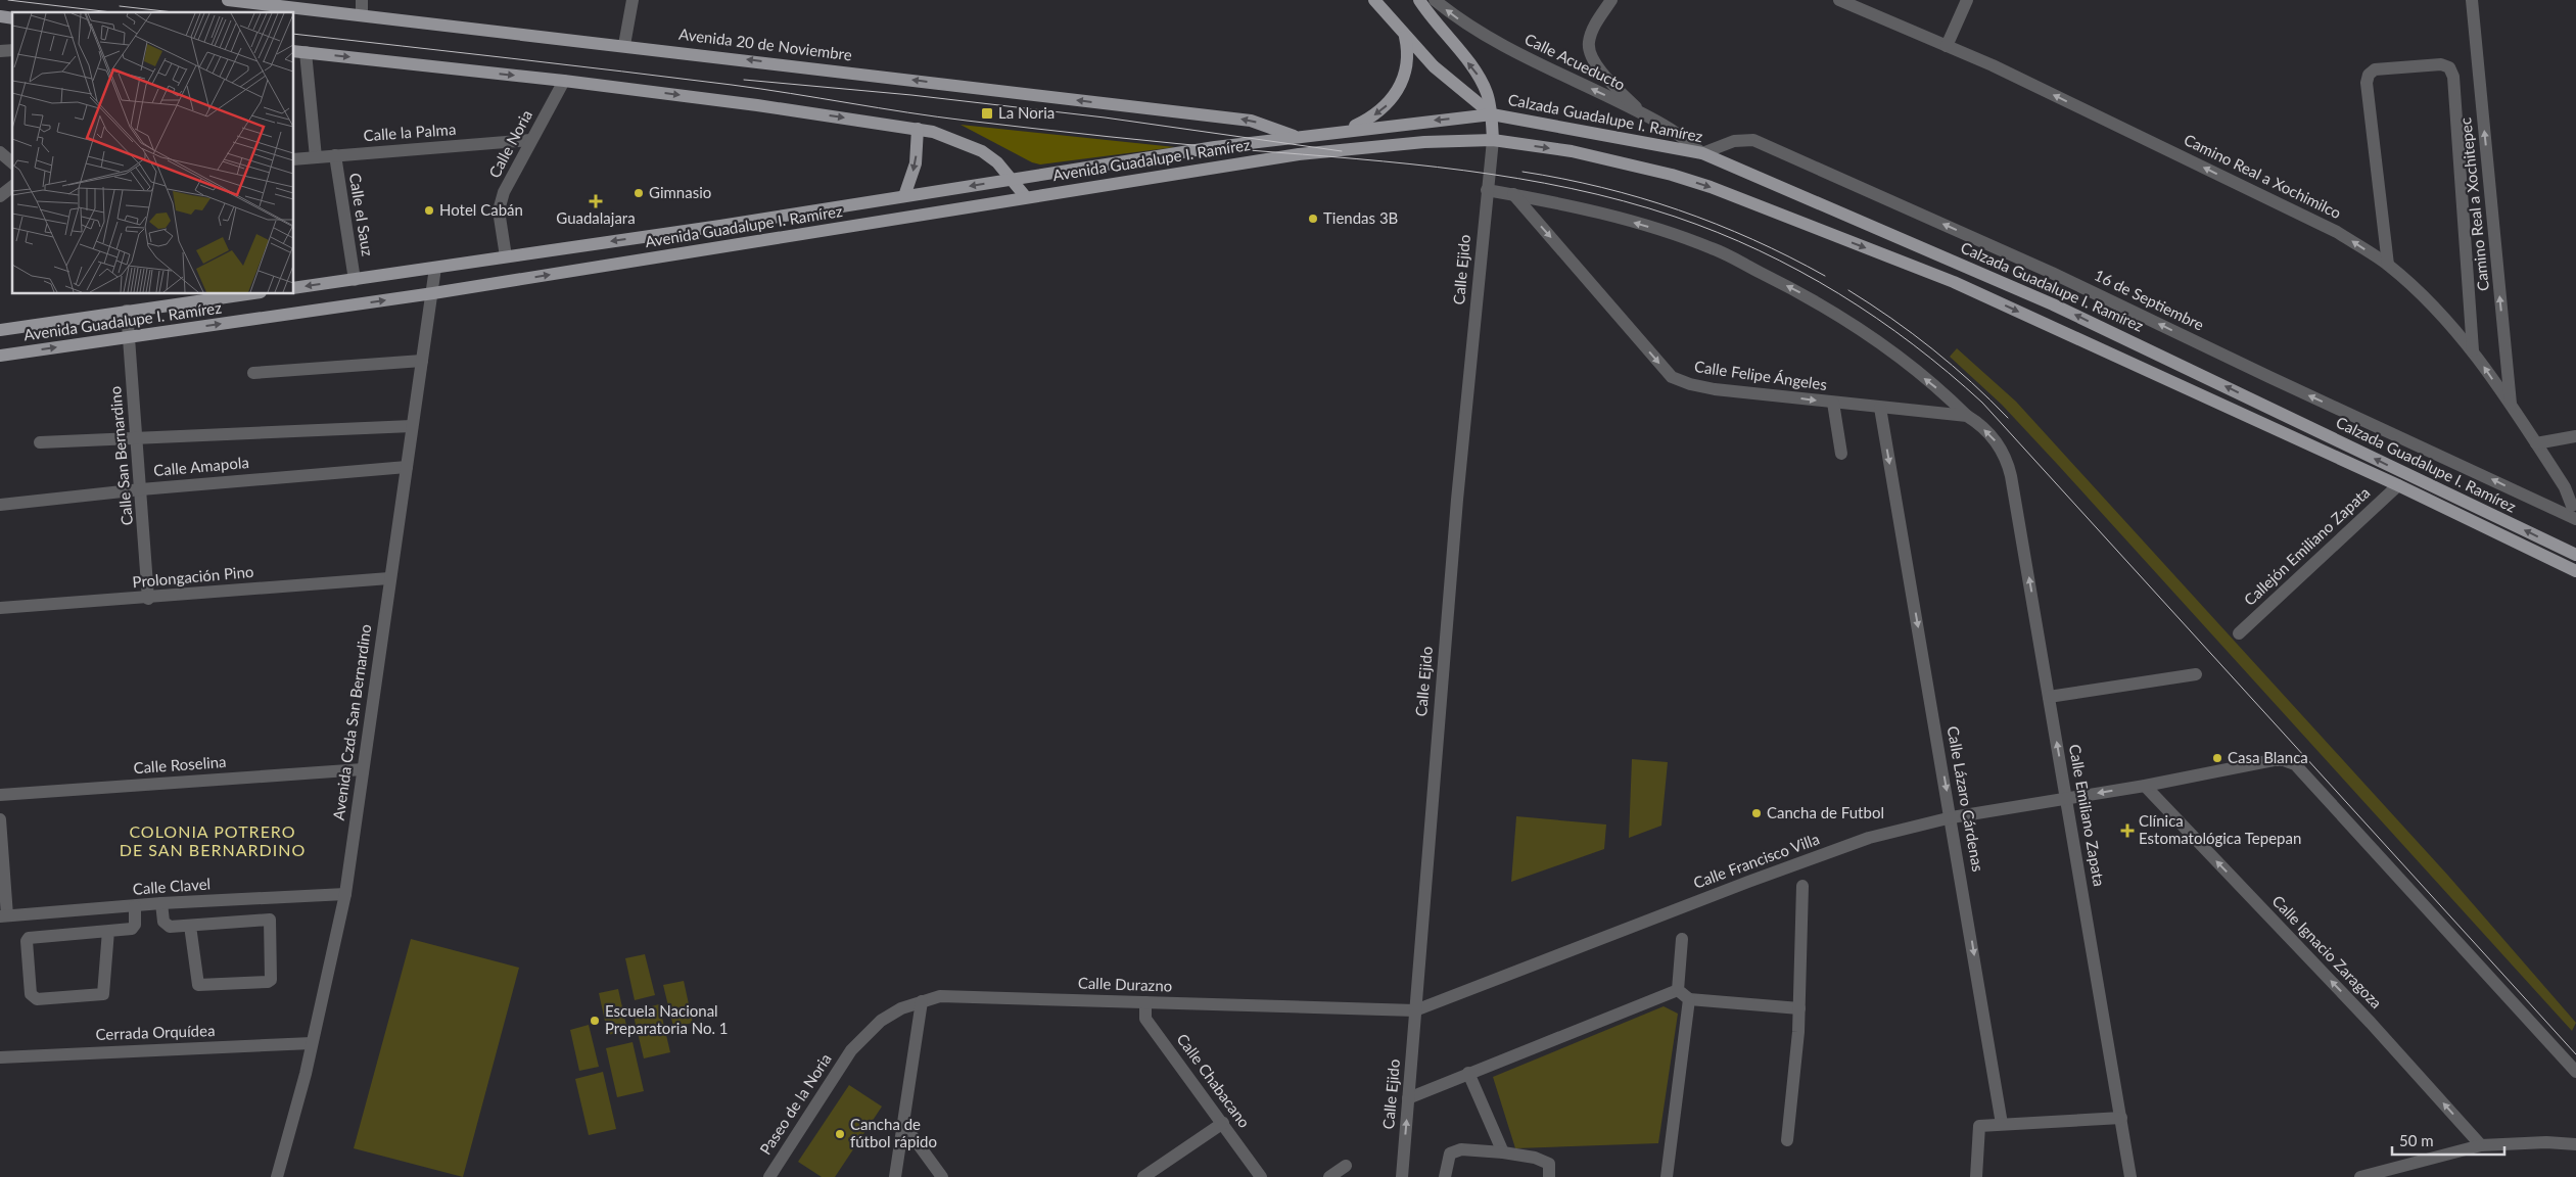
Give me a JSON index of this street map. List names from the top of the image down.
{
  "streets": {
    "main road": ["Avenida 20 de Noviembre", "Calzada Guadalupe I. Ramírez", "Avenida Guadalupe I. Ramírez"],
    "street": [
      "Calle Acueducto",
      "Calle la Palma",
      "Calle Noria",
      "Camino Real a Xochimilco",
      "Camino Real a Xochitepec",
      "Calle el Sauz",
      "Calle Ejido",
      "16 de Septiembre",
      "Calle Felipe Ángeles",
      "Calle San Bernardino",
      "Calle Amapola",
      "Callejón Emiliano Zapata",
      "Prolongación Pino",
      "Avenida Czda San Bernardino",
      "Calle Roselina",
      "Calle Lázaro Cárdenas",
      "Calle Emiliano Zapata",
      "Calle Francisco Villa",
      "Calle Clavel",
      "Calle Ignacio Zaragoza",
      "Calle Durazno",
      "Cerrada Orquídea",
      "Calle Chabacano",
      "Paseo de la Noria"
    ]
  },
  "crossings": [
    ["Avenida 20 de Noviembre", "Avenida Guadalupe I. Ramírez"],
    ["Calle Acueducto", "Calzada Guadalupe I. Ramírez"],
    ["Calle Acueducto", "16 de Septiembre"],
    ["Calzada Guadalupe I. Ramírez", "Avenida Guadalupe I. Ramírez"],
    ["Calzada Guadalupe I. Ramírez", "Calle Ejido"],
    ["Calzada Guadalupe I. Ramírez", "16 de Septiembre"],
    ["Calzada Guadalupe I. Ramírez", "Callejón Emiliano Zapata"],
    ["Calle la Palma", "Calle Noria"],
    ["Calle la Palma", "Calle el Sauz"],
    ["Calle Noria", "Avenida Guadalupe I. Ramírez"],
    ["Avenida Guadalupe I. Ramírez", "Calle el Sauz"],
    ["Avenida Guadalupe I. Ramírez", "Calle Ejido"],
    ["Avenida Guadalupe I. Ramírez", "Calle San Bernardino"],
    ["Avenida Guadalupe I. Ramírez", "Avenida Czda San Bernardino"],
    ["Camino Real a Xochimilco", "Camino Real a Xochitepec"],
    ["Camino Real a Xochimilco", "16 de Septiembre"],
    ["Calle Ejido", "Calle Francisco Villa"],
    ["Calle Ejido", "Calle Durazno"],
    ["Calle Felipe Ángeles", "Calle Lázaro Cárdenas"],
    ["Calle Felipe Ángeles", "Calle Emiliano Zapata"],
    ["Calle San Bernardino", "Calle Amapola"],
    ["Calle San Bernardino", "Prolongación Pino"],
    ["Calle Amapola", "Avenida Czda San Bernardino"],
    ["Prolongación Pino", "Avenida Czda San Bernardino"],
    ["Avenida Czda San Bernardino", "Calle Roselina"],
    ["Avenida Czda San Bernardino", "Calle Clavel"],
    ["Avenida Czda San Bernardino", "Cerrada Orquídea"],
    ["Calle Lázaro Cárdenas", "Calle Francisco Villa"],
    ["Calle Emiliano Zapata", "Calle Francisco Villa"],
    ["Calle Francisco Villa", "Calle Ignacio Zaragoza"],
    ["Calle Francisco Villa", "Calle Durazno"],
    ["Calle Durazno", "Calle Chabacano"],
    ["Calle Durazno", "Paseo de la Noria"]
  ],
  "one_way": [
    "Calle Acueducto",
    "Camino Real a Xochimilco",
    "Camino Real a Xochitepec",
    "16 de Septiembre",
    "Calle Lázaro Cárdenas",
    "Calle Emiliano Zapata",
    "Calle Ignacio Zaragoza"
  ],
  "districts": ["COLONIA POTRERO DE SAN BERNARDINO"],
  "places": {
    "transit": ["La Noria"],
    "other": [
      "Gimnasio",
      "Hotel Cabán",
      "Tiendas 3B",
      "Casa Blanca",
      "Cancha de Futbol",
      "Escuela Nacional Preparatoria No. 1",
      "Cancha de fútbol rápido"
    ],
    "health": ["Guadalajara", "Clínica Estomatológica Tepepan"]
  },
  "scale_bar": "50 m"
}
